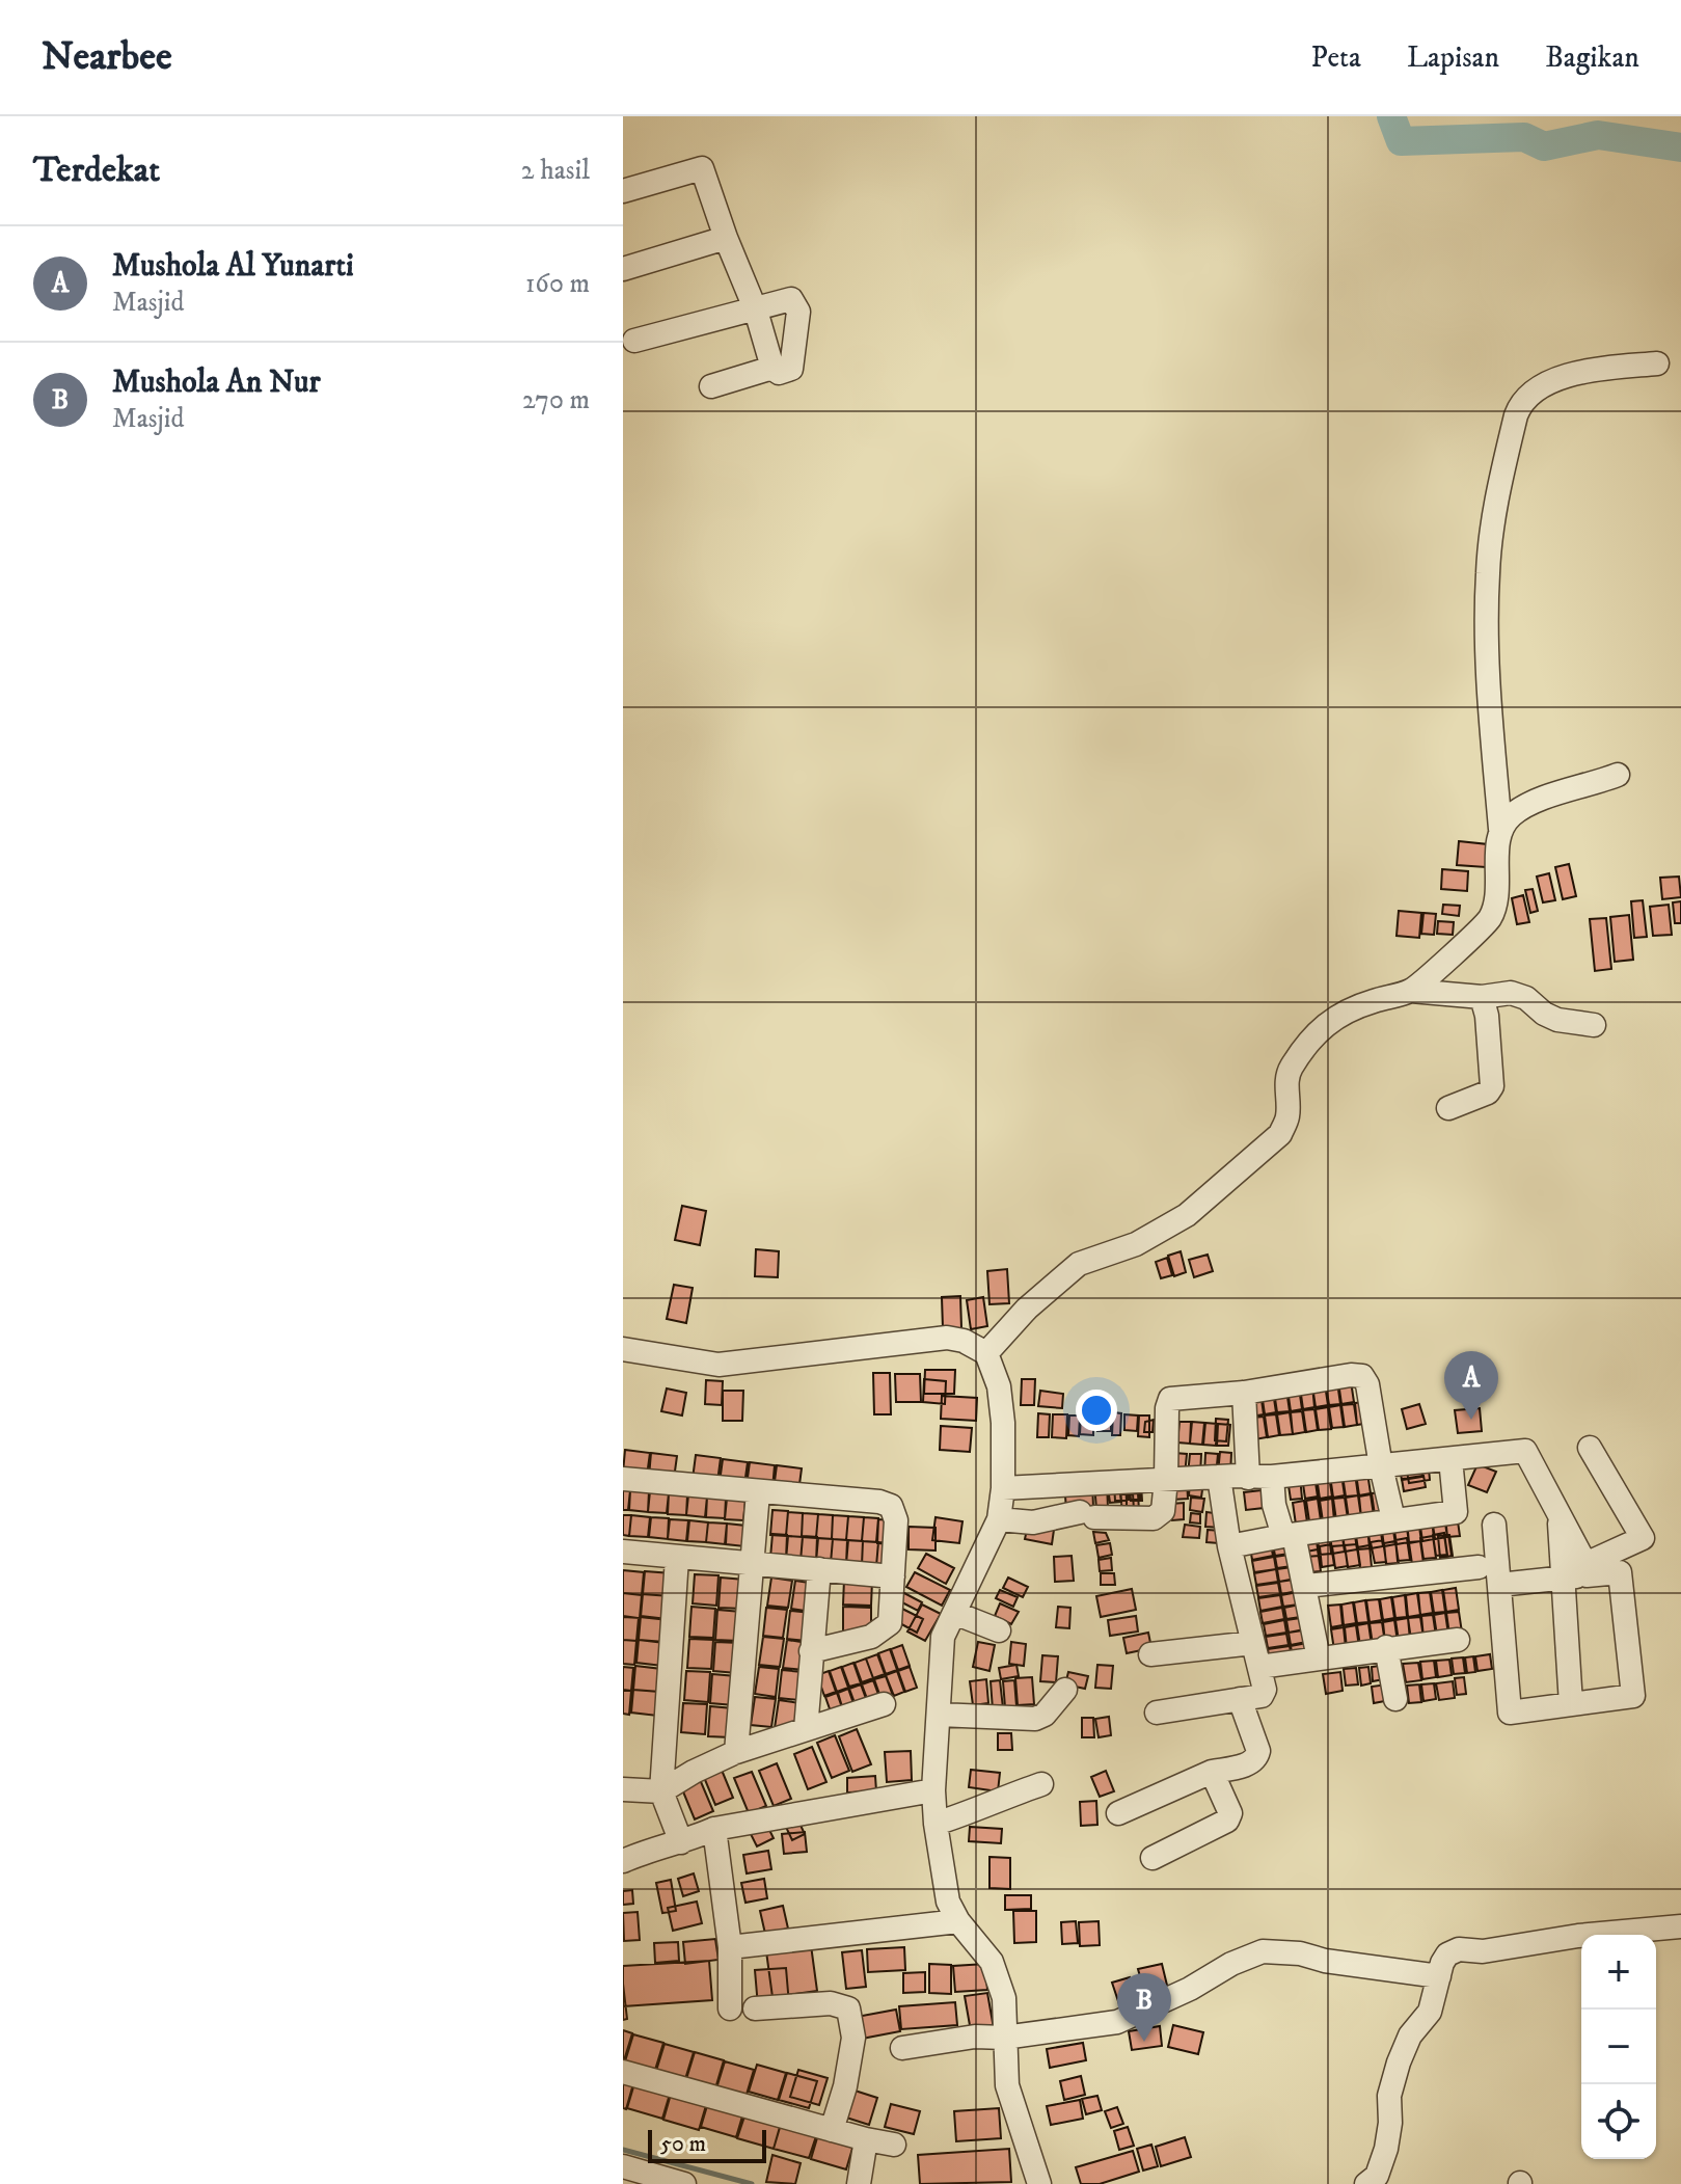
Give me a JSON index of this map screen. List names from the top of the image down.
{
  "scale_bar": "50 m",
  "page": {
    "header": "Nearbee",
    "nav": ["Peta", "Lapisan", "Bagikan"],
    "heading": ["Terdekat", "2 hasil"],
    "list": [
      {
        "mark": "A",
        "name": "Mushola Al Yunarti",
        "note": "Masjid",
        "value": "160 m"
      },
      {
        "mark": "B",
        "name": "Mushola An Nur",
        "note": "Masjid",
        "value": "270 m"
      }
    ],
    "pins": ["A", "B"],
    "map_buttons": ["+", "−"],
    "scale": "50 m"
  }
}
